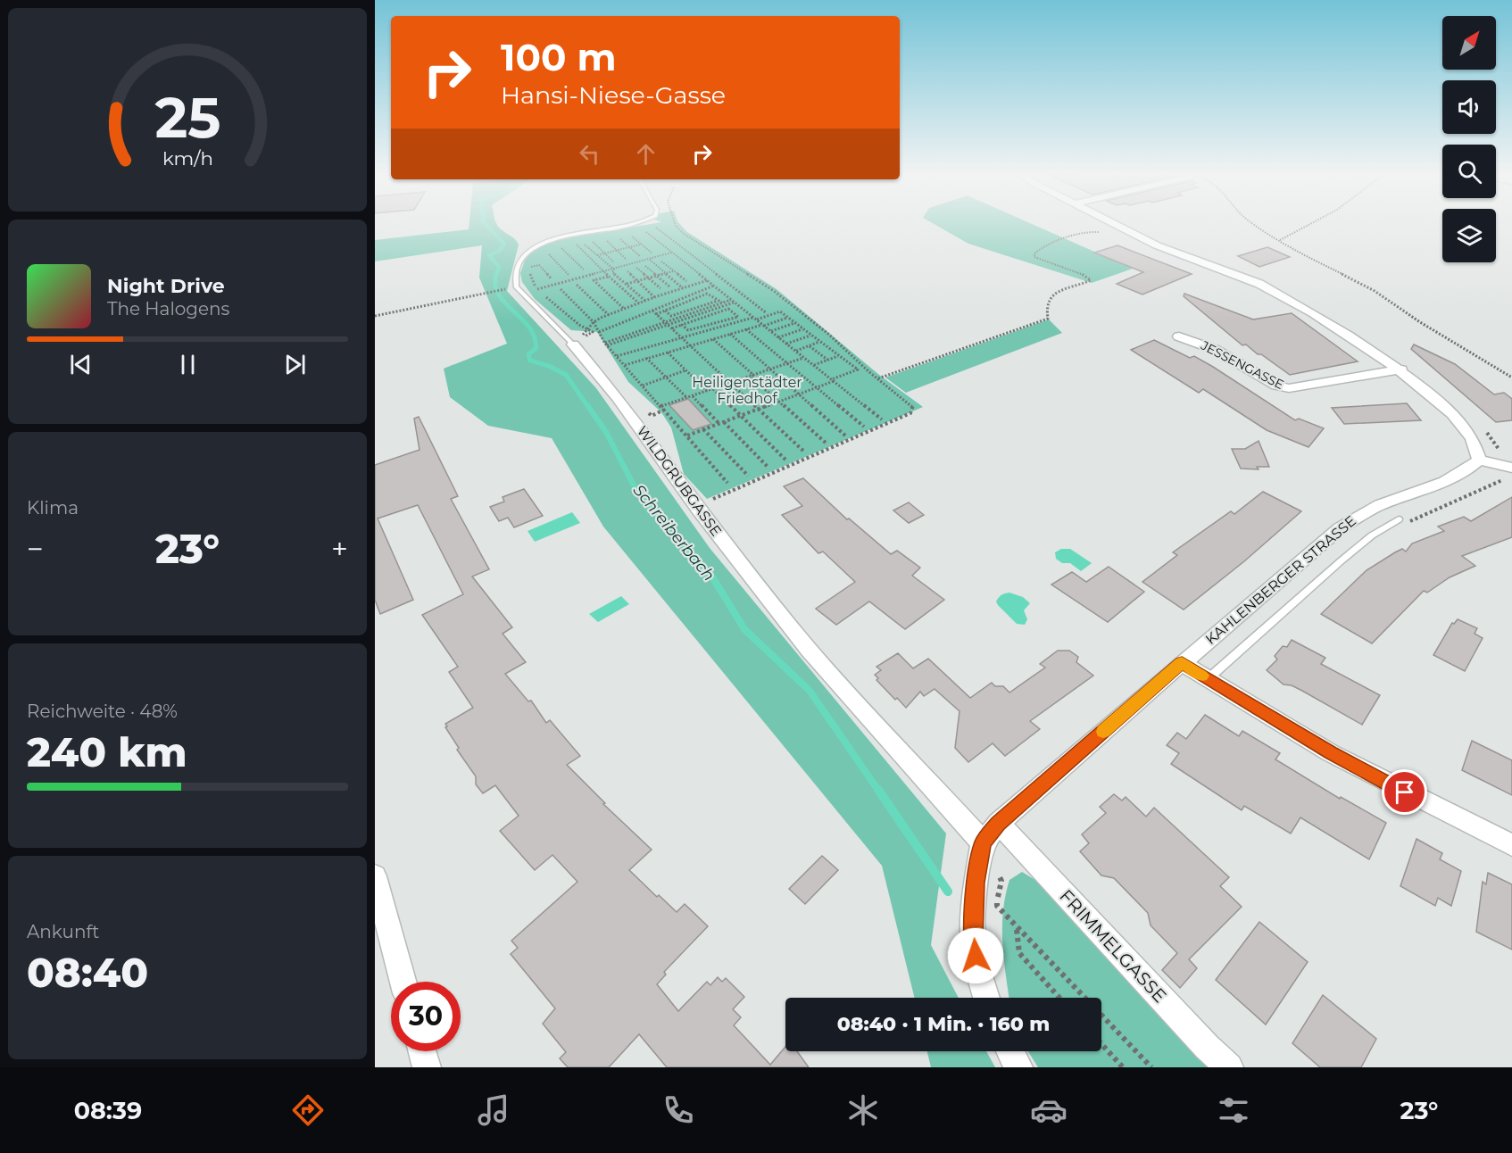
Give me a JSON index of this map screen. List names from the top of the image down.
{
  "streets": {
    "street": [
      "JESSENGASSE",
      "WILDGRUBGASSE",
      "KAHLENBERGER STRASSE",
      "FRIMMELGASSE"
    ]
  },
  "crossings": [
    ["WILDGRUBGASSE", "KAHLENBERGER STRASSE"],
    ["KAHLENBERGER STRASSE", "FRIMMELGASSE"]
  ],
  "water": ["Schreiberbach"],
  "parks": ["Heiligenstädter Friedhof"],
  "north": "top right",
  "page": {
    "turn": ["100 m", "Hansi-Niese-Gasse"],
    "song": ["Night Drive", "The Halogens"],
    "tile": [
      "Klima",
      ["Reichweite · 48%", "240 km"],
      ["Ankunft", "08:40"]
    ],
    "heat": ["−", "23°", "+"],
    "limit": "30",
    "trip": "08:40 · 1 Min. · 160 m",
    "tabs": ["08:39", "23°"],
    "gauge": ["25", "km/h"]
  }
}
